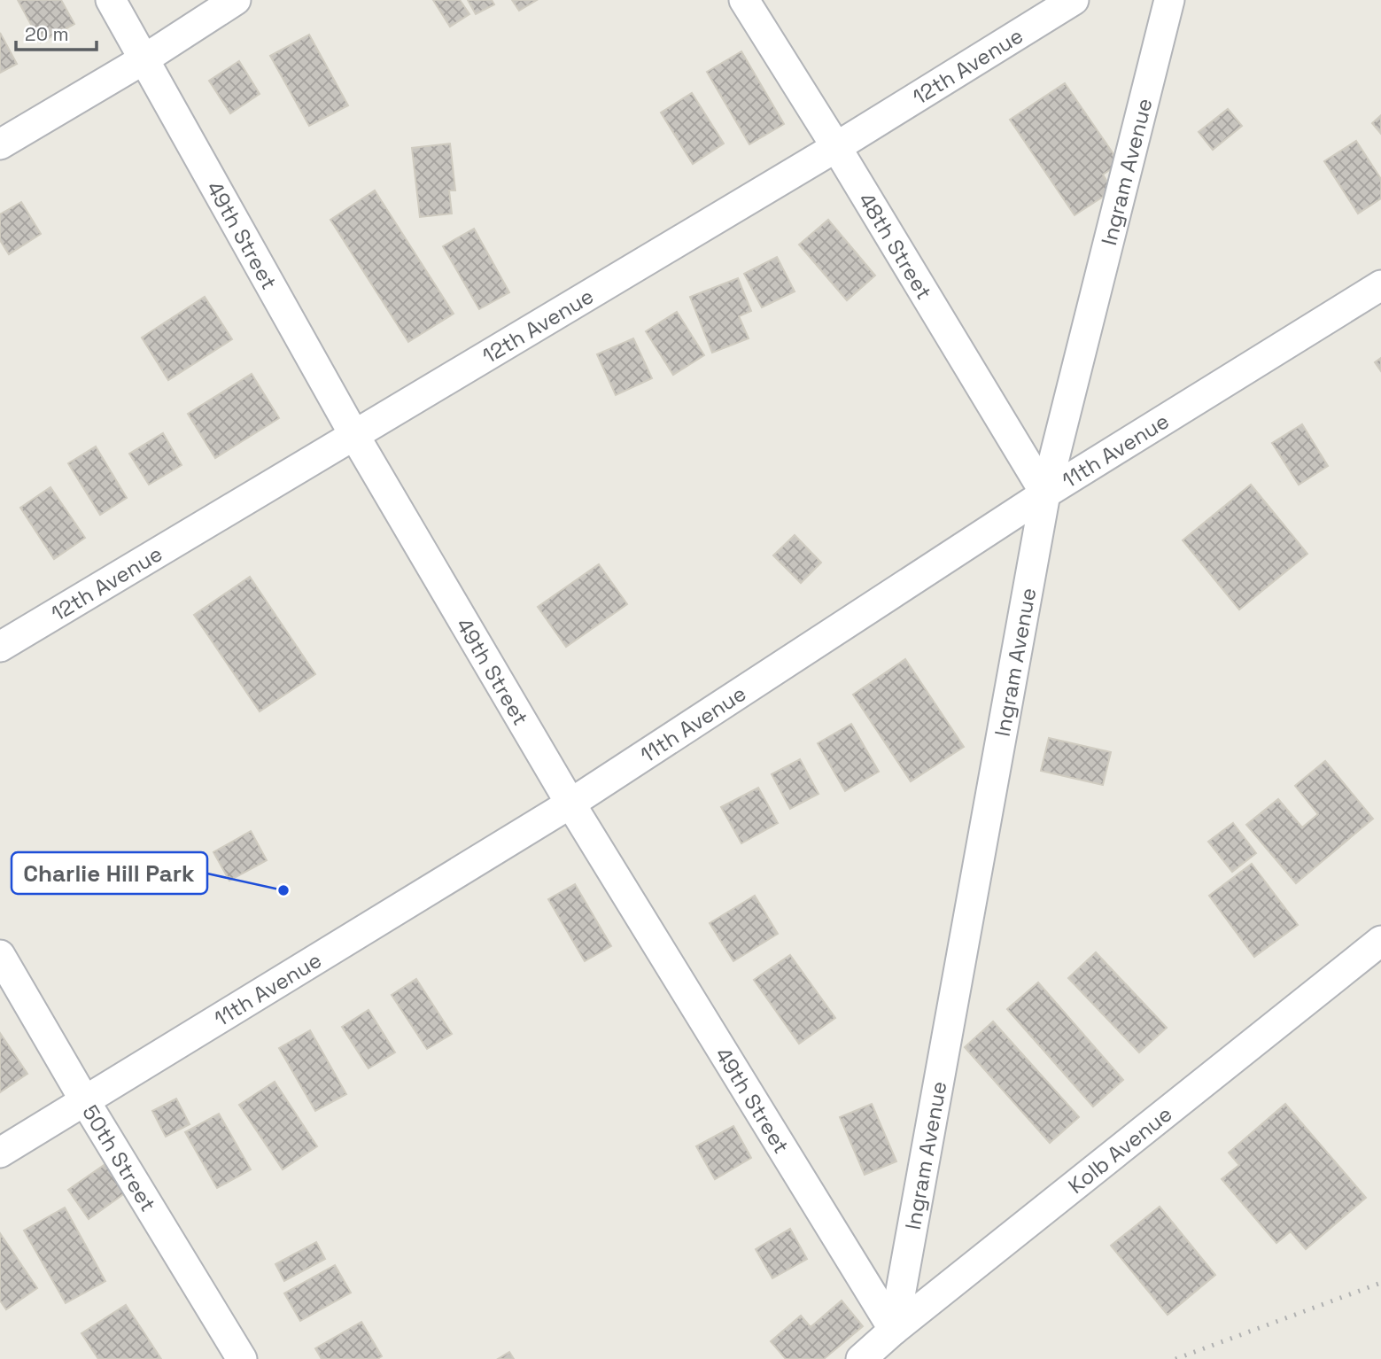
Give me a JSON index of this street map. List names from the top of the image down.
{
  "streets": {
    "street": [
      "12th Avenue",
      "Ingram Avenue",
      "49th Street",
      "48th Street",
      "11th Avenue",
      "Kolb Avenue",
      "50th Street"
    ]
  },
  "crossings": [
    ["12th Avenue", "49th Street"],
    ["12th Avenue", "48th Street"],
    ["Ingram Avenue", "49th Street"],
    ["Ingram Avenue", "48th Street"],
    ["Ingram Avenue", "11th Avenue"],
    ["Ingram Avenue", "Kolb Avenue"],
    ["49th Street", "11th Avenue"],
    ["49th Street", "Kolb Avenue"],
    ["48th Street", "11th Avenue"],
    ["11th Avenue", "50th Street"]
  ],
  "places": ["Charlie Hill Park"],
  "scale_bar": "20 m"
}
